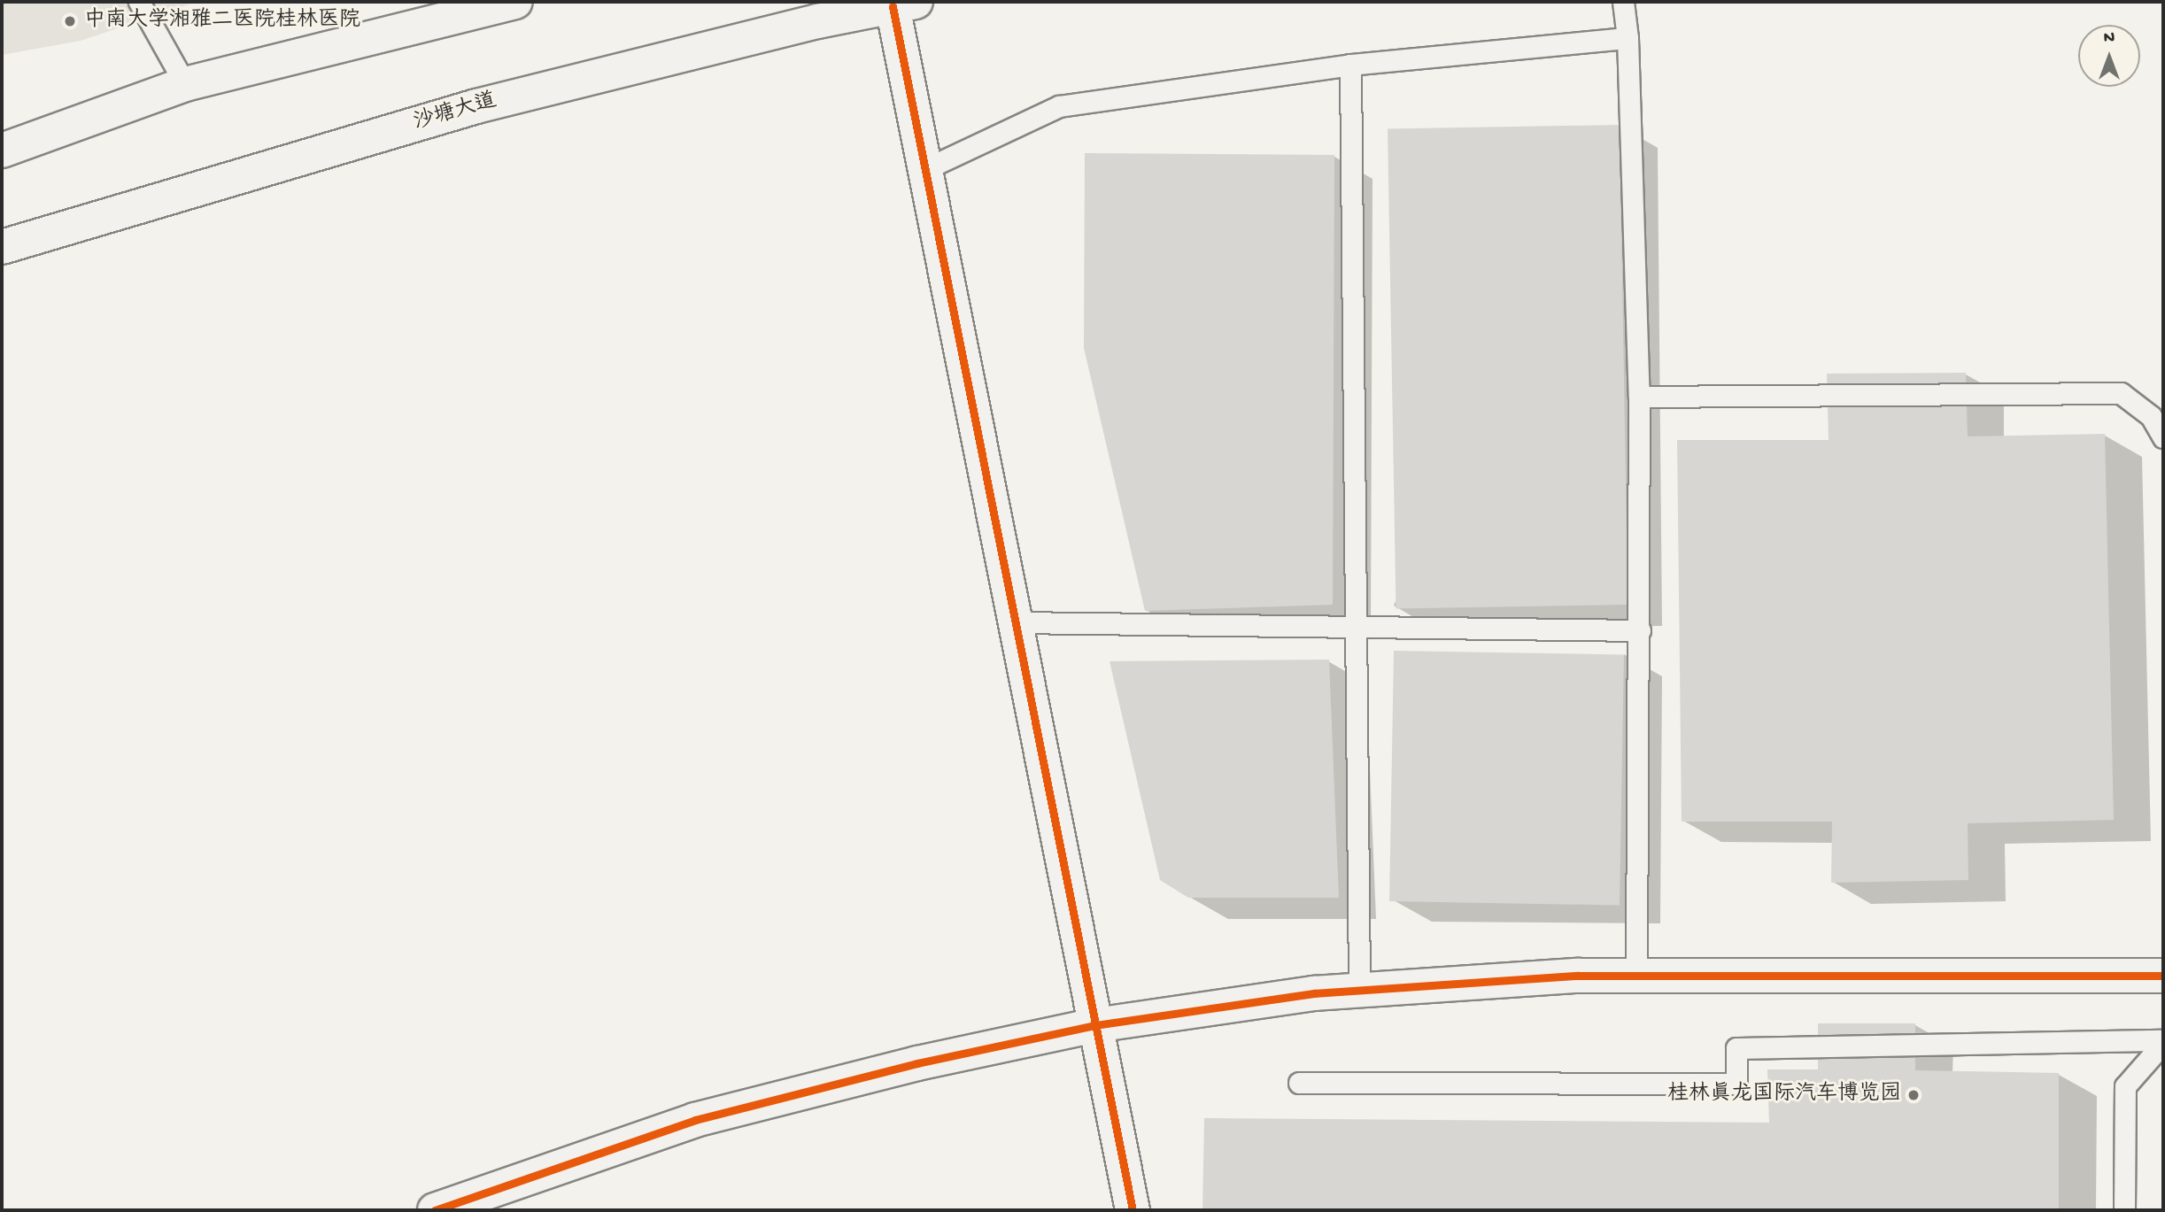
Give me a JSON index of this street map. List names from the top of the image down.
{
  "streets": {
    "street": ["沙塘大道"]
  },
  "places": ["中南大学湘雅二医院桂林医院", "桂林真龙国际汽车博览园"],
  "north": "top"
}
